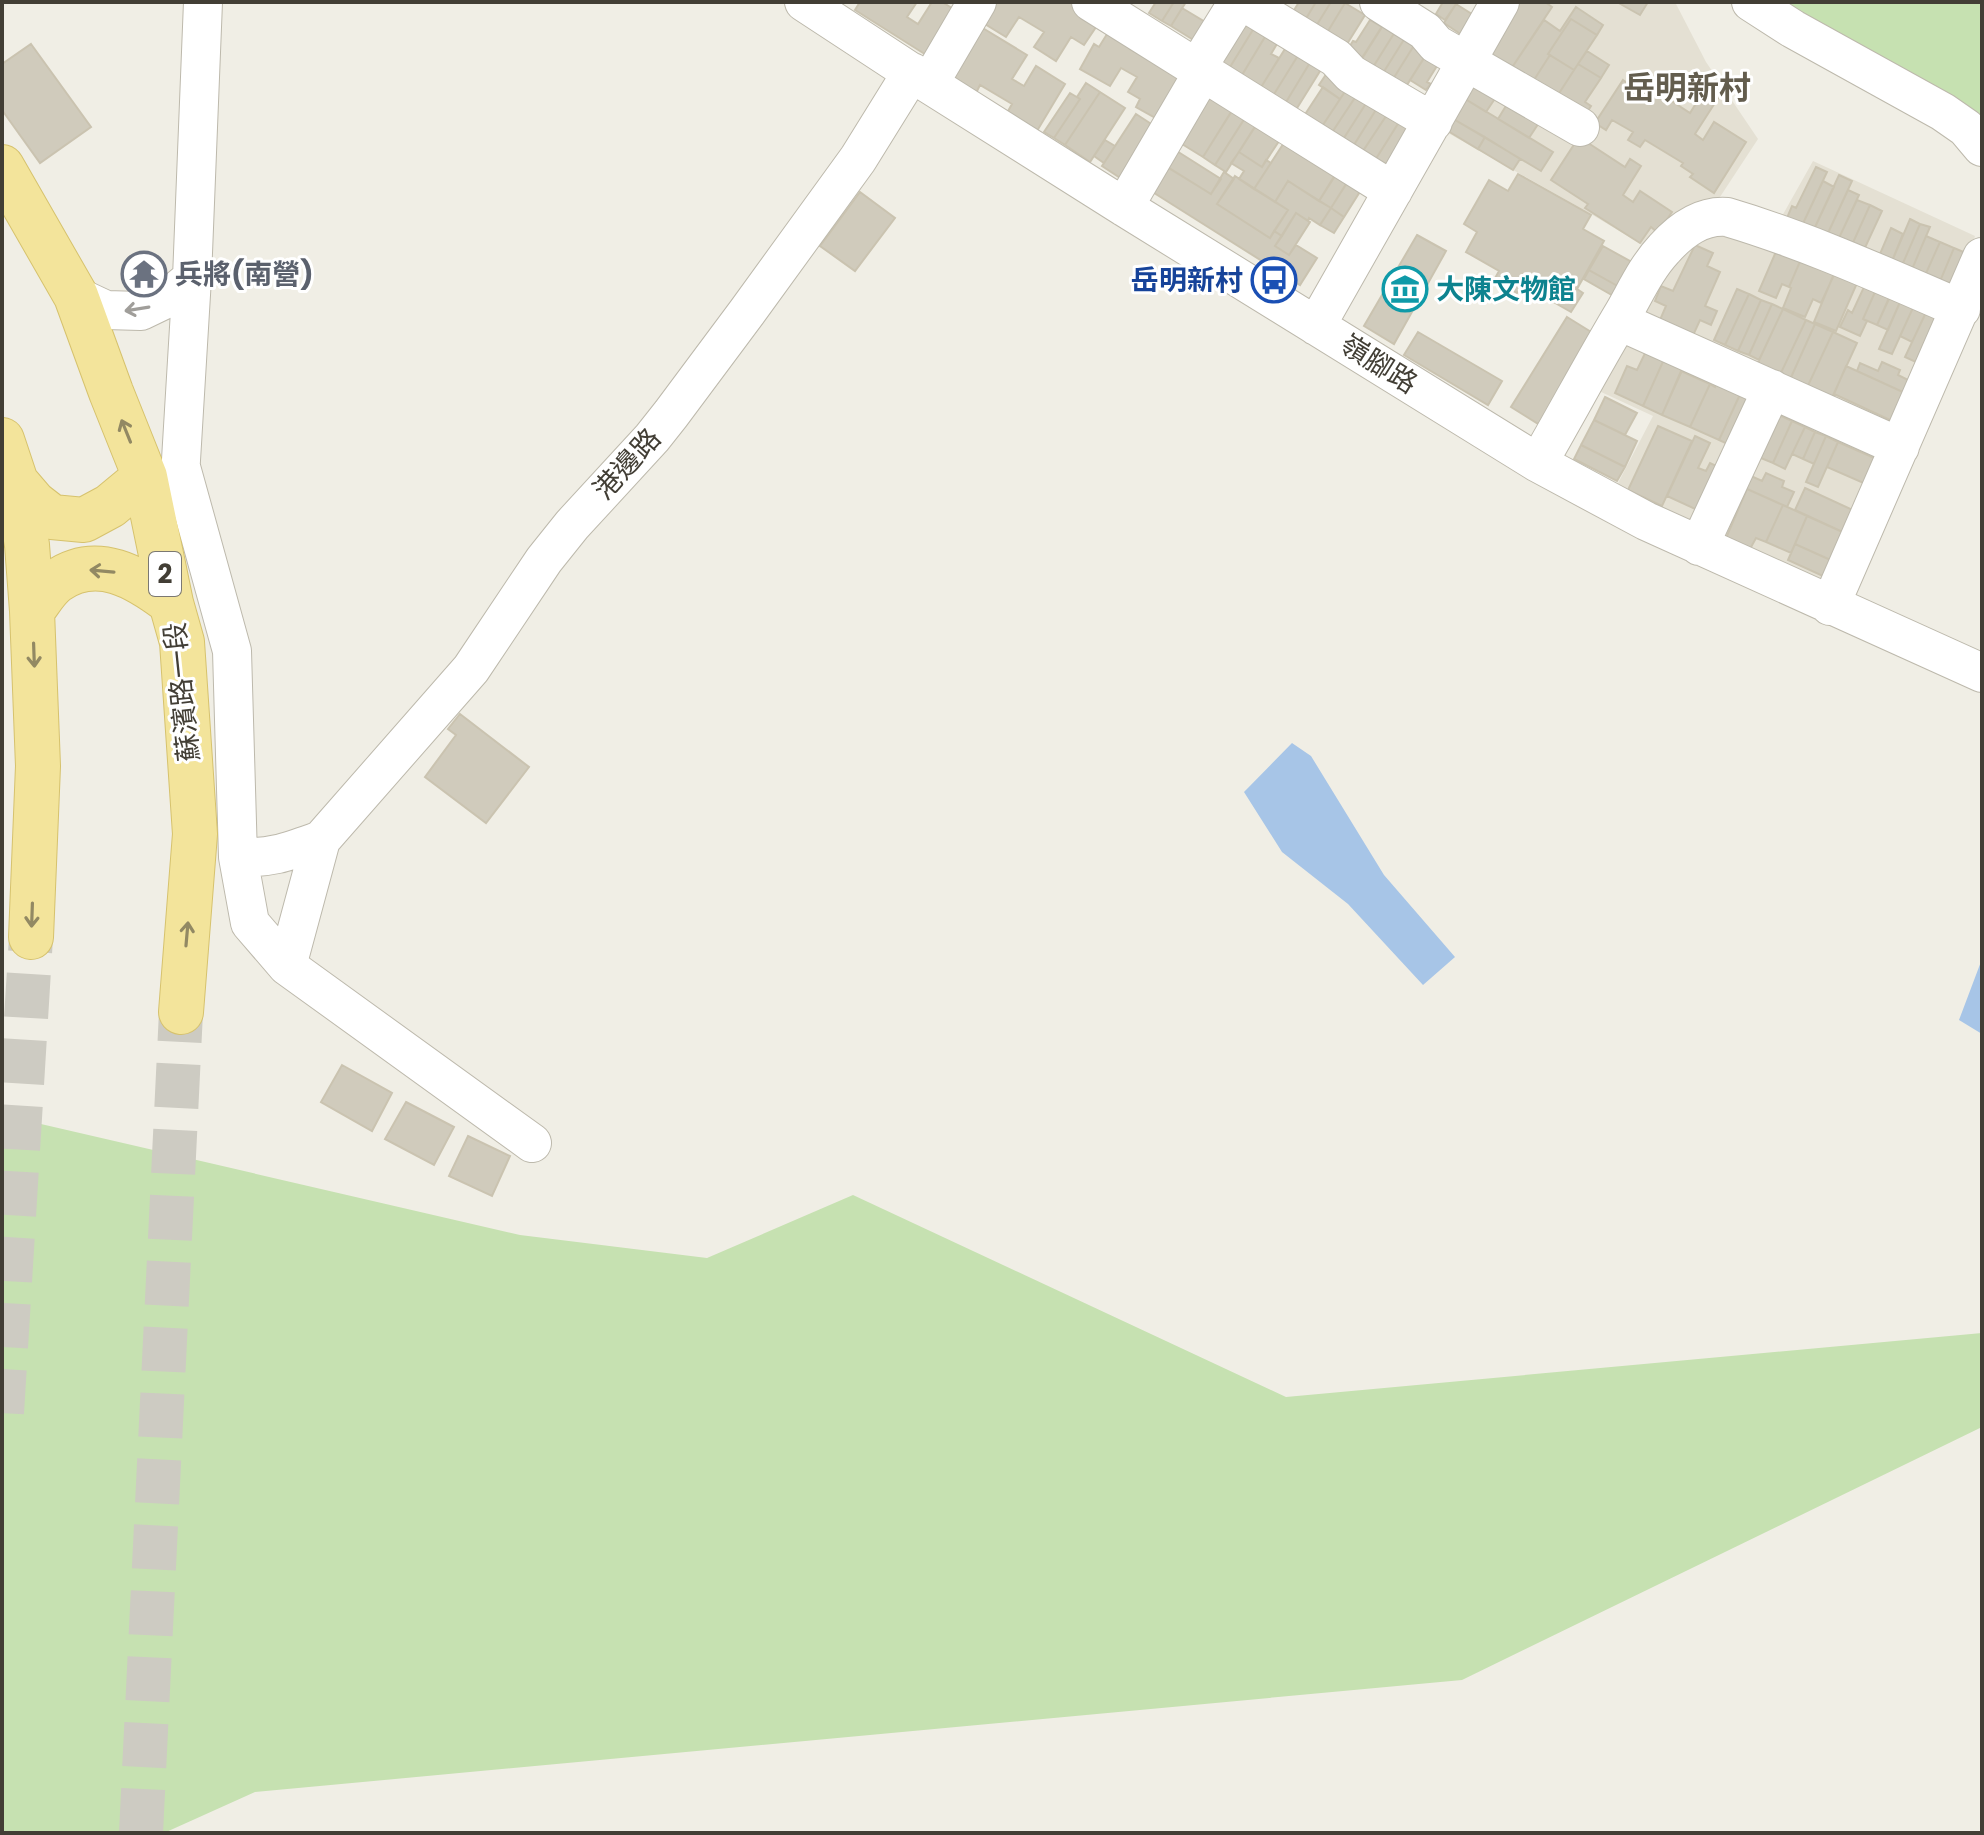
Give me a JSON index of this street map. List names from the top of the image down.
{
  "streets": {
    "main road": ["2", "蘇濱路一段"],
    "street": ["嶺腳路", "港邊路"]
  },
  "crossings": [
    ["嶺腳路", "港邊路"]
  ],
  "districts": ["岳明新村"],
  "places": {
    "temple": ["兵將(南營)"],
    "bus stop": ["岳明新村"],
    "museum": ["大陳文物館"]
  }
}
